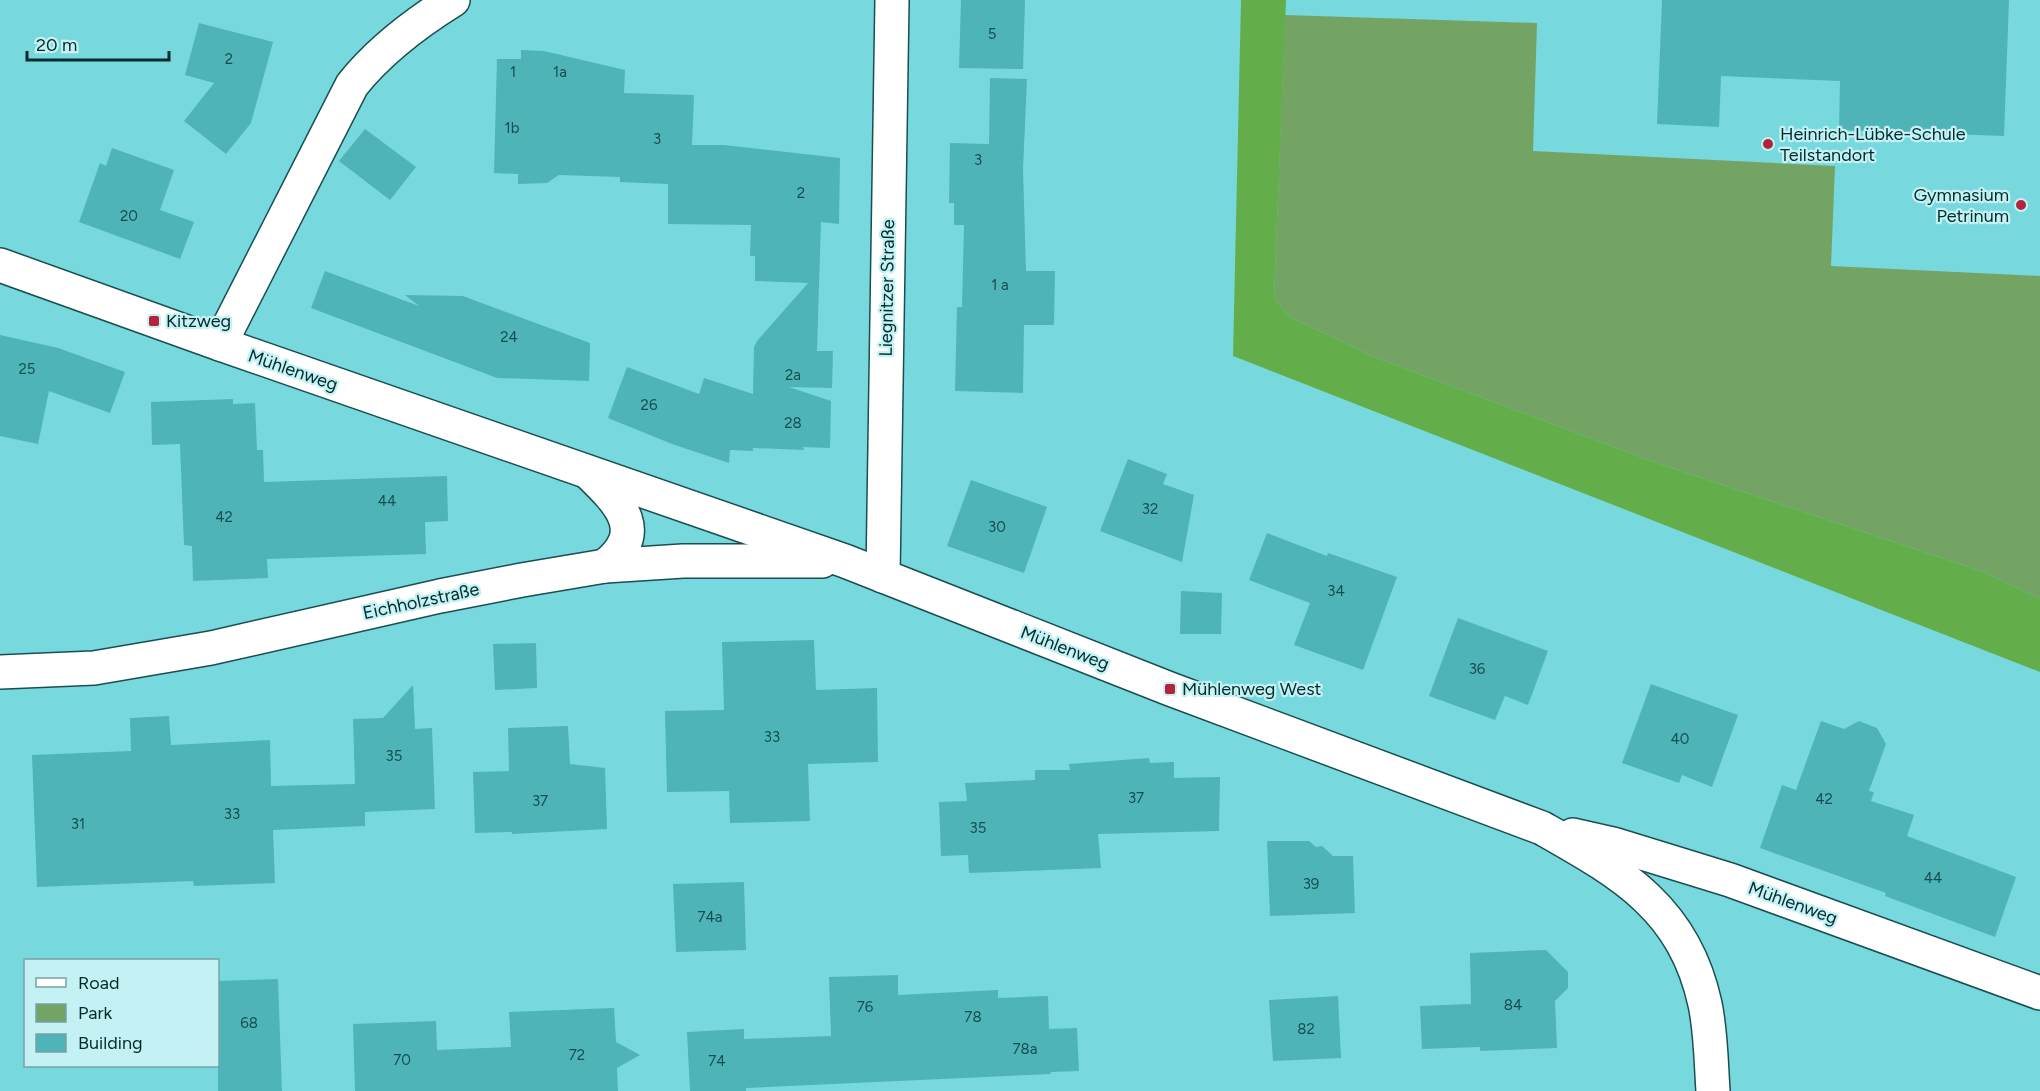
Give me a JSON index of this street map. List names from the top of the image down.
{
  "streets": {
    "street": ["Liegnitzer Straße", "Mühlenweg", "Eichholzstraße"]
  },
  "crossings": [
    ["Liegnitzer Straße", "Mühlenweg"],
    ["Mühlenweg", "Eichholzstraße"]
  ],
  "places": {
    "other": ["Heinrich-Lübke-Schule Teilstandort", "Gymnasium Petrinum"],
    "transit": ["Kitzweg", "Mühlenweg West"]
  },
  "house_numbers": [
    "5",
    "2",
    "1",
    "1a",
    "1b",
    "3",
    "3",
    "2",
    "20",
    "1 a",
    "24",
    "25",
    "2a",
    "26",
    "28",
    "44",
    "32",
    "42",
    "30",
    "34",
    "36",
    "33",
    "40",
    "35",
    "37",
    "42",
    "37",
    "33",
    "31",
    "35",
    "44",
    "39",
    "74a",
    "84",
    "76",
    "78",
    "68",
    "82",
    "78a",
    "72",
    "70",
    "74"
  ],
  "legend": ["Road", "Park", "Building"],
  "scale_bar": "20 m"
}
